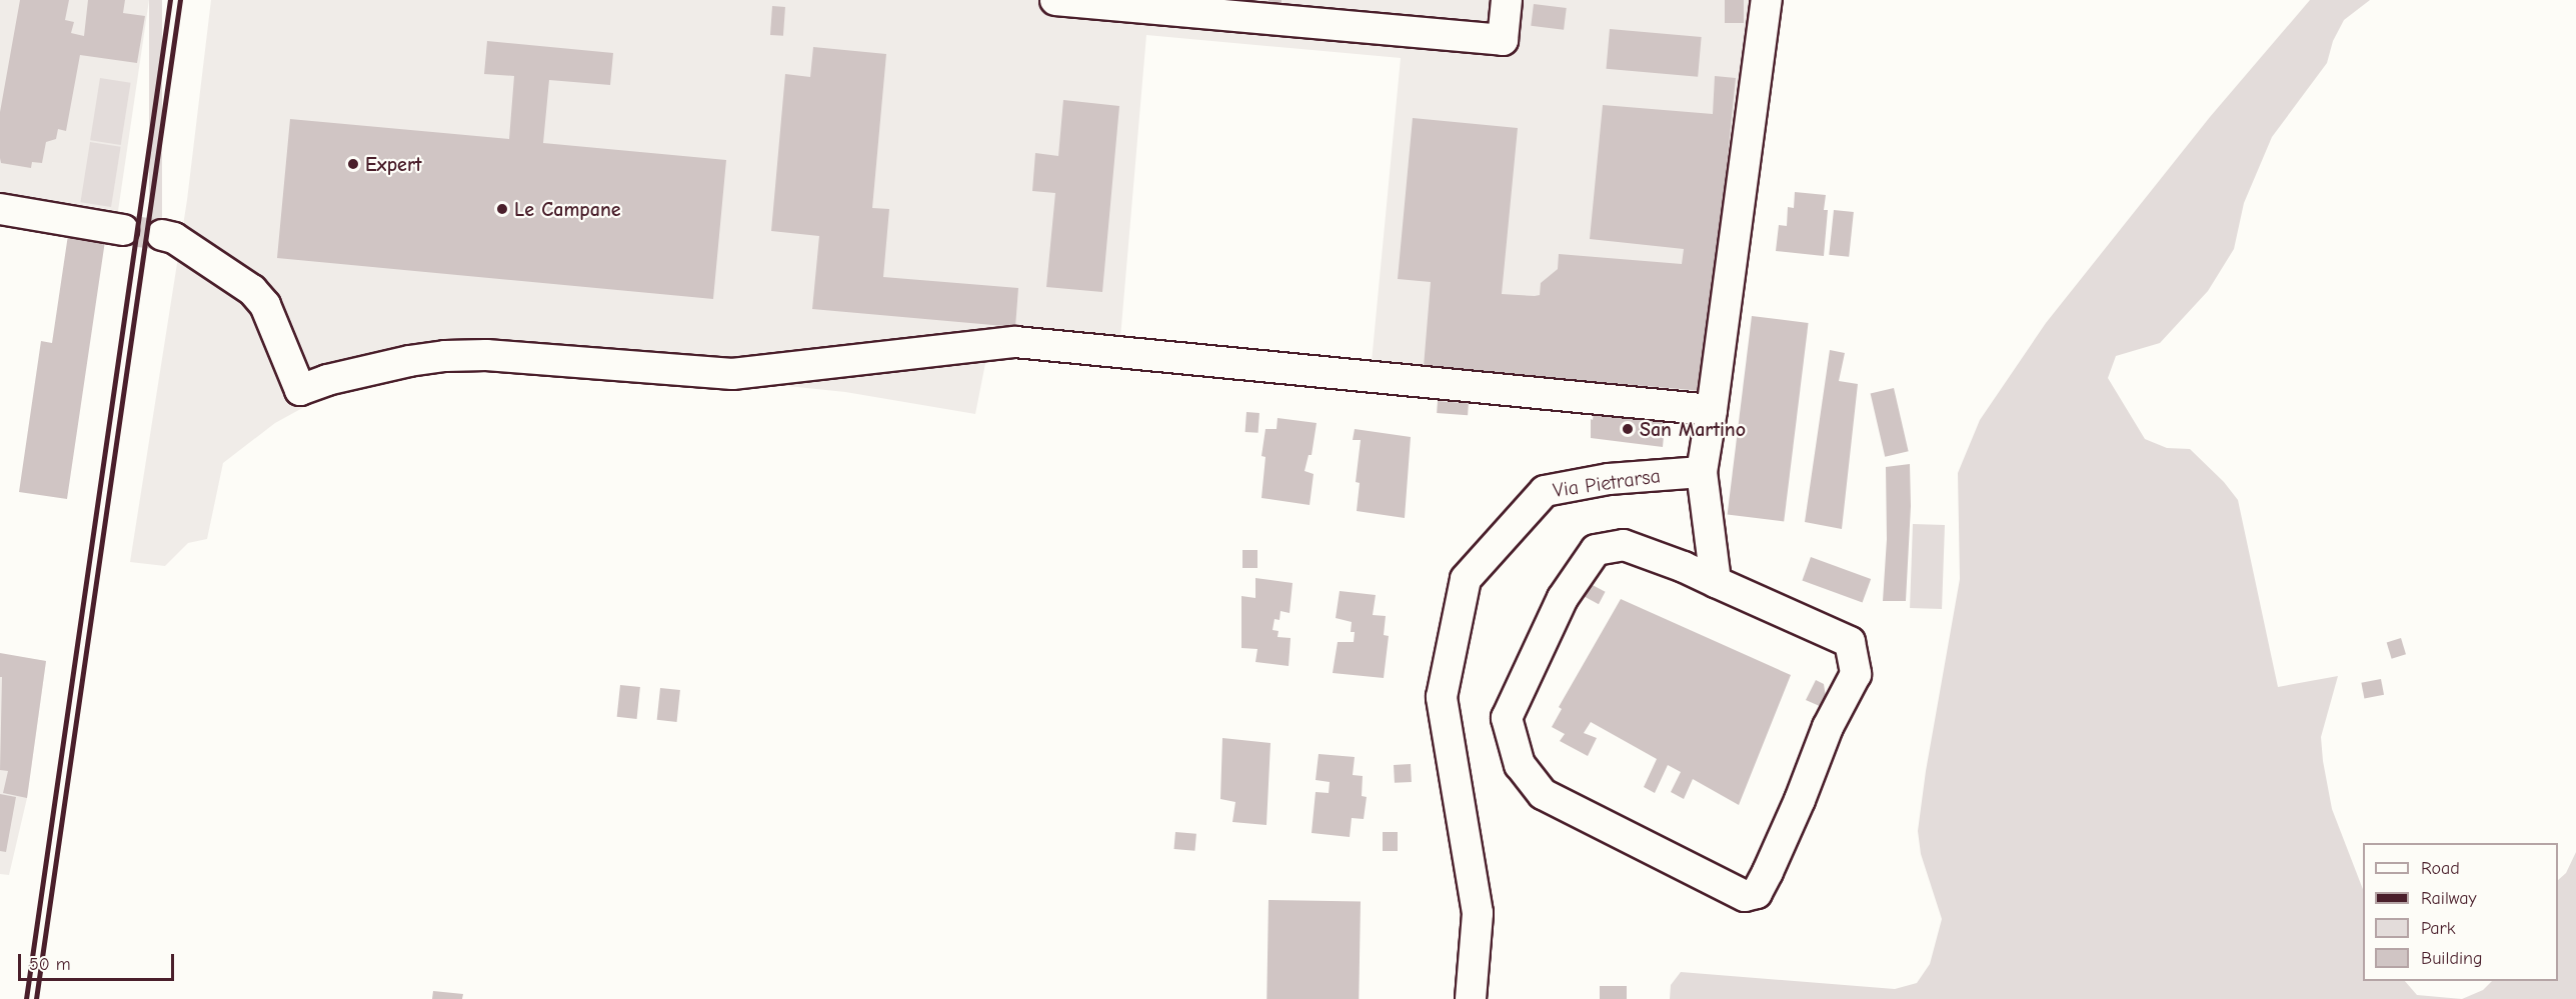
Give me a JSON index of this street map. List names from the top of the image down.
{
  "streets": {
    "street": ["Via Pietrarsa"]
  },
  "places": ["Expert", "Le Campane", "San Martino"],
  "legend": [
    "Road",
    "Railway",
    "Park",
    "Building"
  ],
  "scale_bar": "50 m"
}
